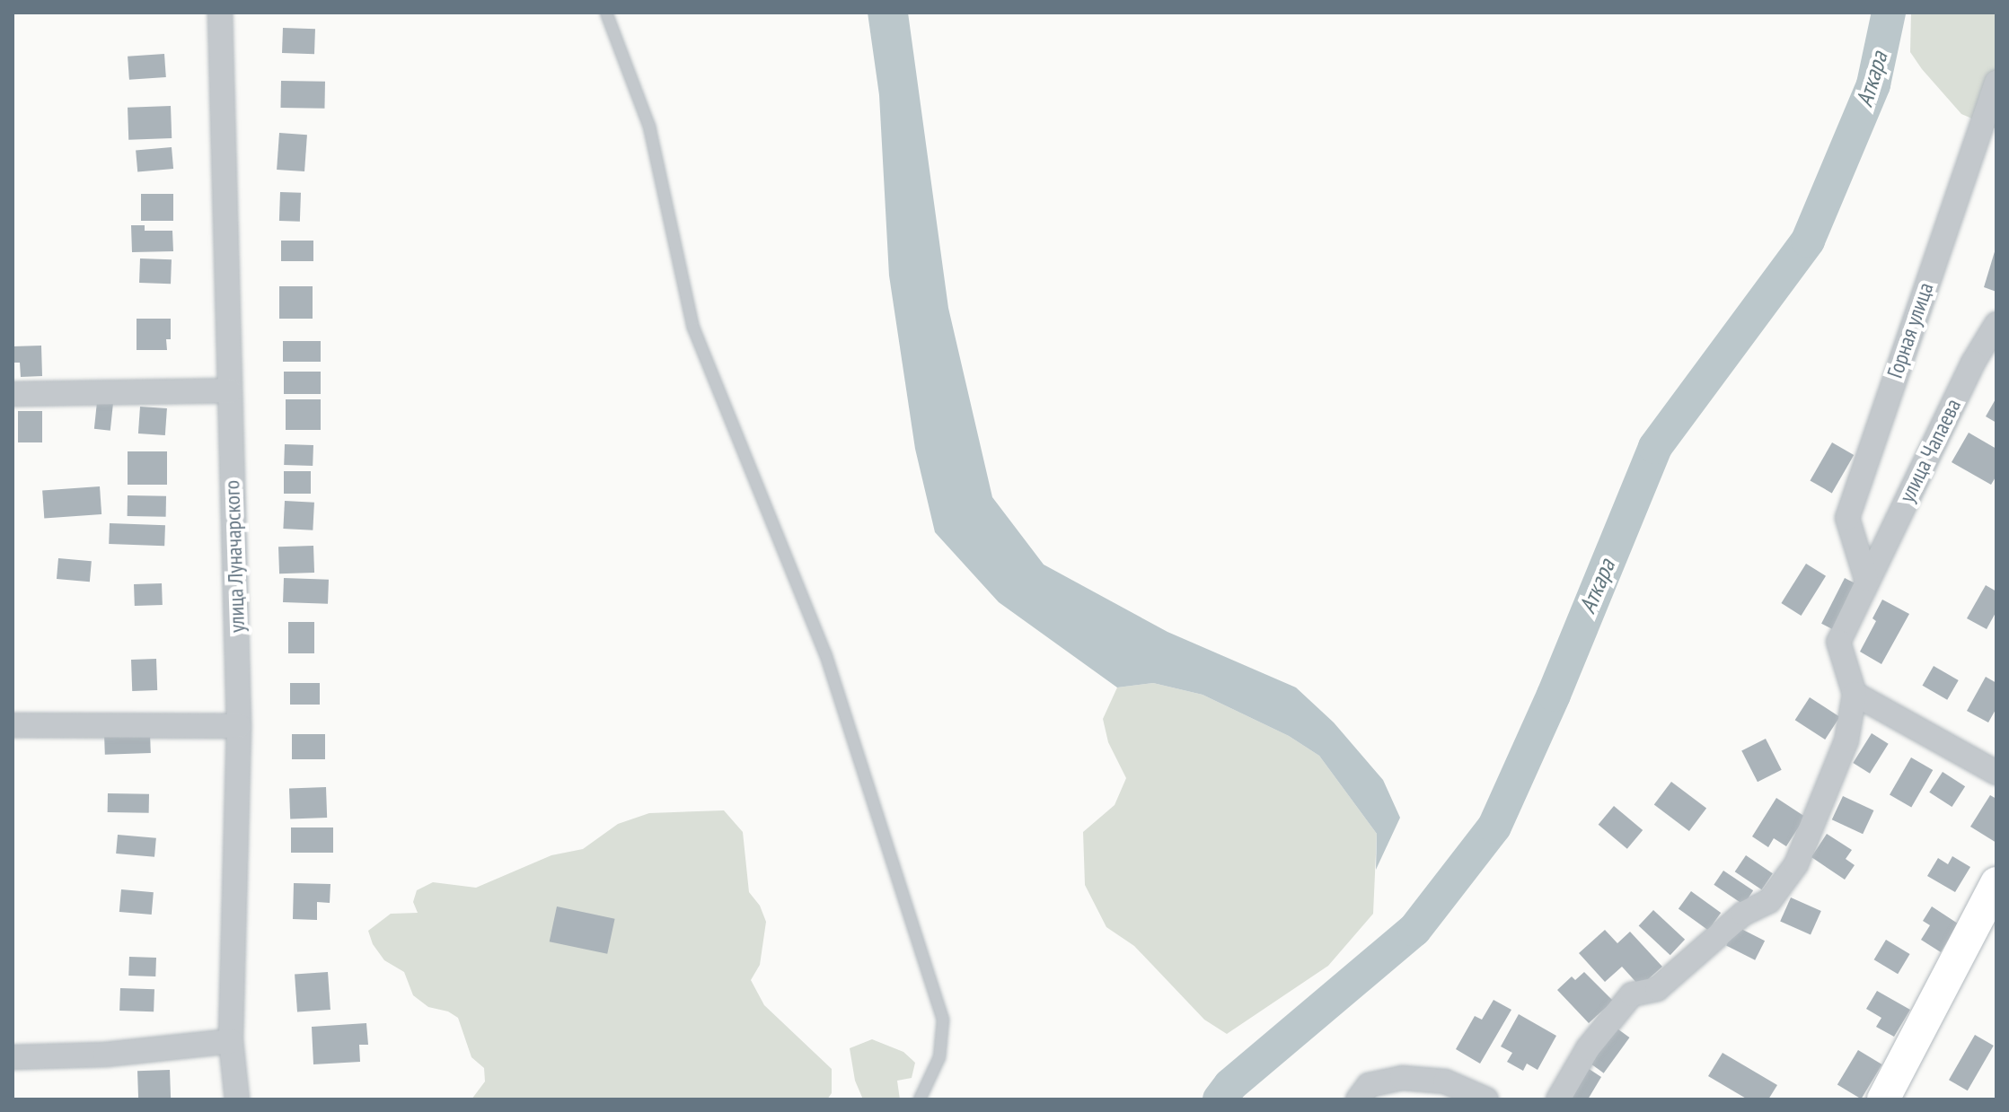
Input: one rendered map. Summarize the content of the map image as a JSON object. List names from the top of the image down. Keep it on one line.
{"streets":{"street":["Горная улица","улица Чапаева","улица Луначарского"]},"crossings":[["Горная улица","улица Чапаева"]],"water":["Аткара"]}
